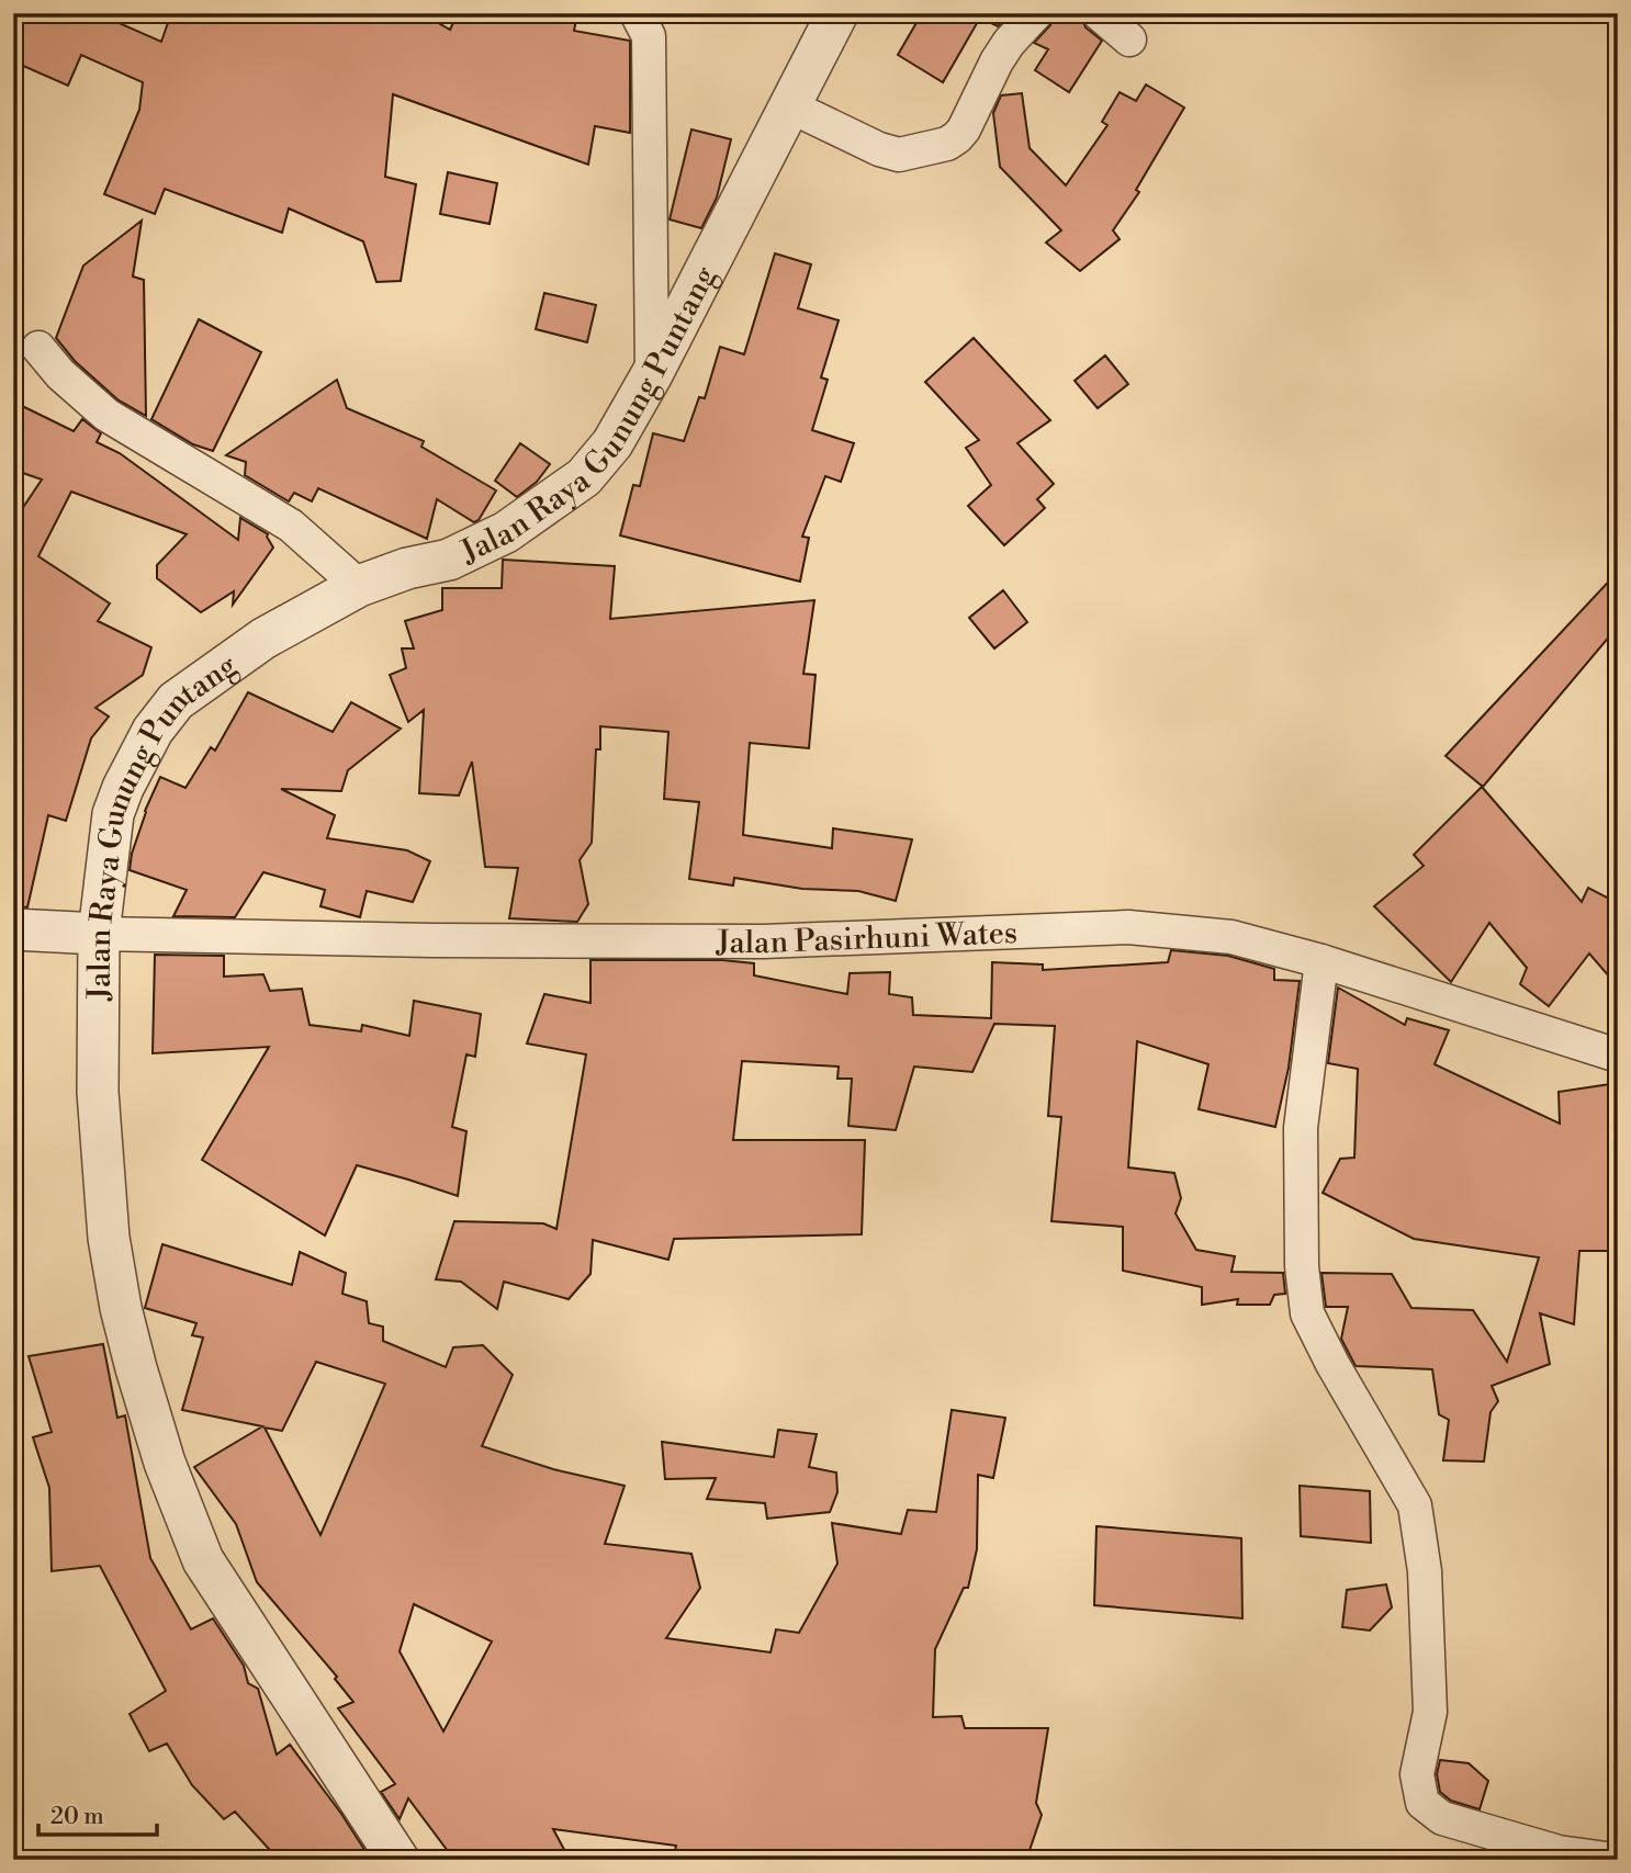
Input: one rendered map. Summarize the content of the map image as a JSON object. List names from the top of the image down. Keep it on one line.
{"streets":{"street":["Jalan Raya Gunung Puntang","Jalan Pasirhuni Wates"]},"crossings":[["Jalan Raya Gunung Puntang","Jalan Pasirhuni Wates"]],"scale_bar":"20 m"}
